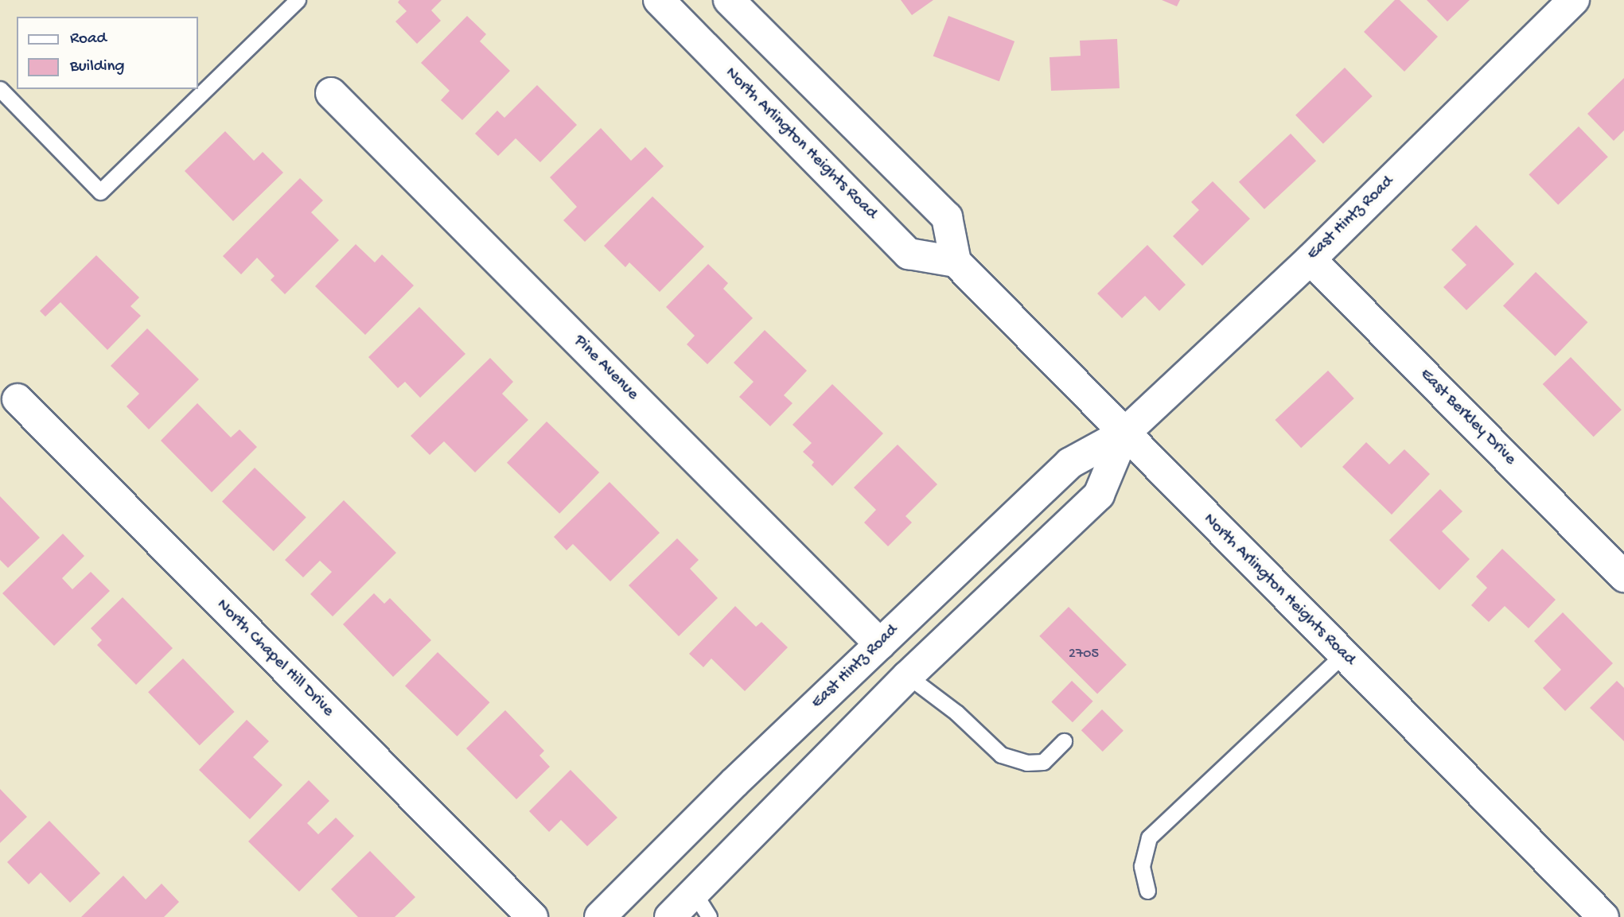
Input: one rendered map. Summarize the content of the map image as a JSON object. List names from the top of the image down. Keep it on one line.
{"streets":{"main road":["North Arlington Heights Road","East Hintz Road","Pine Avenue","East Berkley Drive","North Chapel Hill Drive"]},"crossings":[["North Arlington Heights Road","East Hintz Road"],["East Hintz Road","Pine Avenue"],["East Hintz Road","East Berkley Drive"]],"house_numbers":["2705"],"legend":["Road","Building"]}
